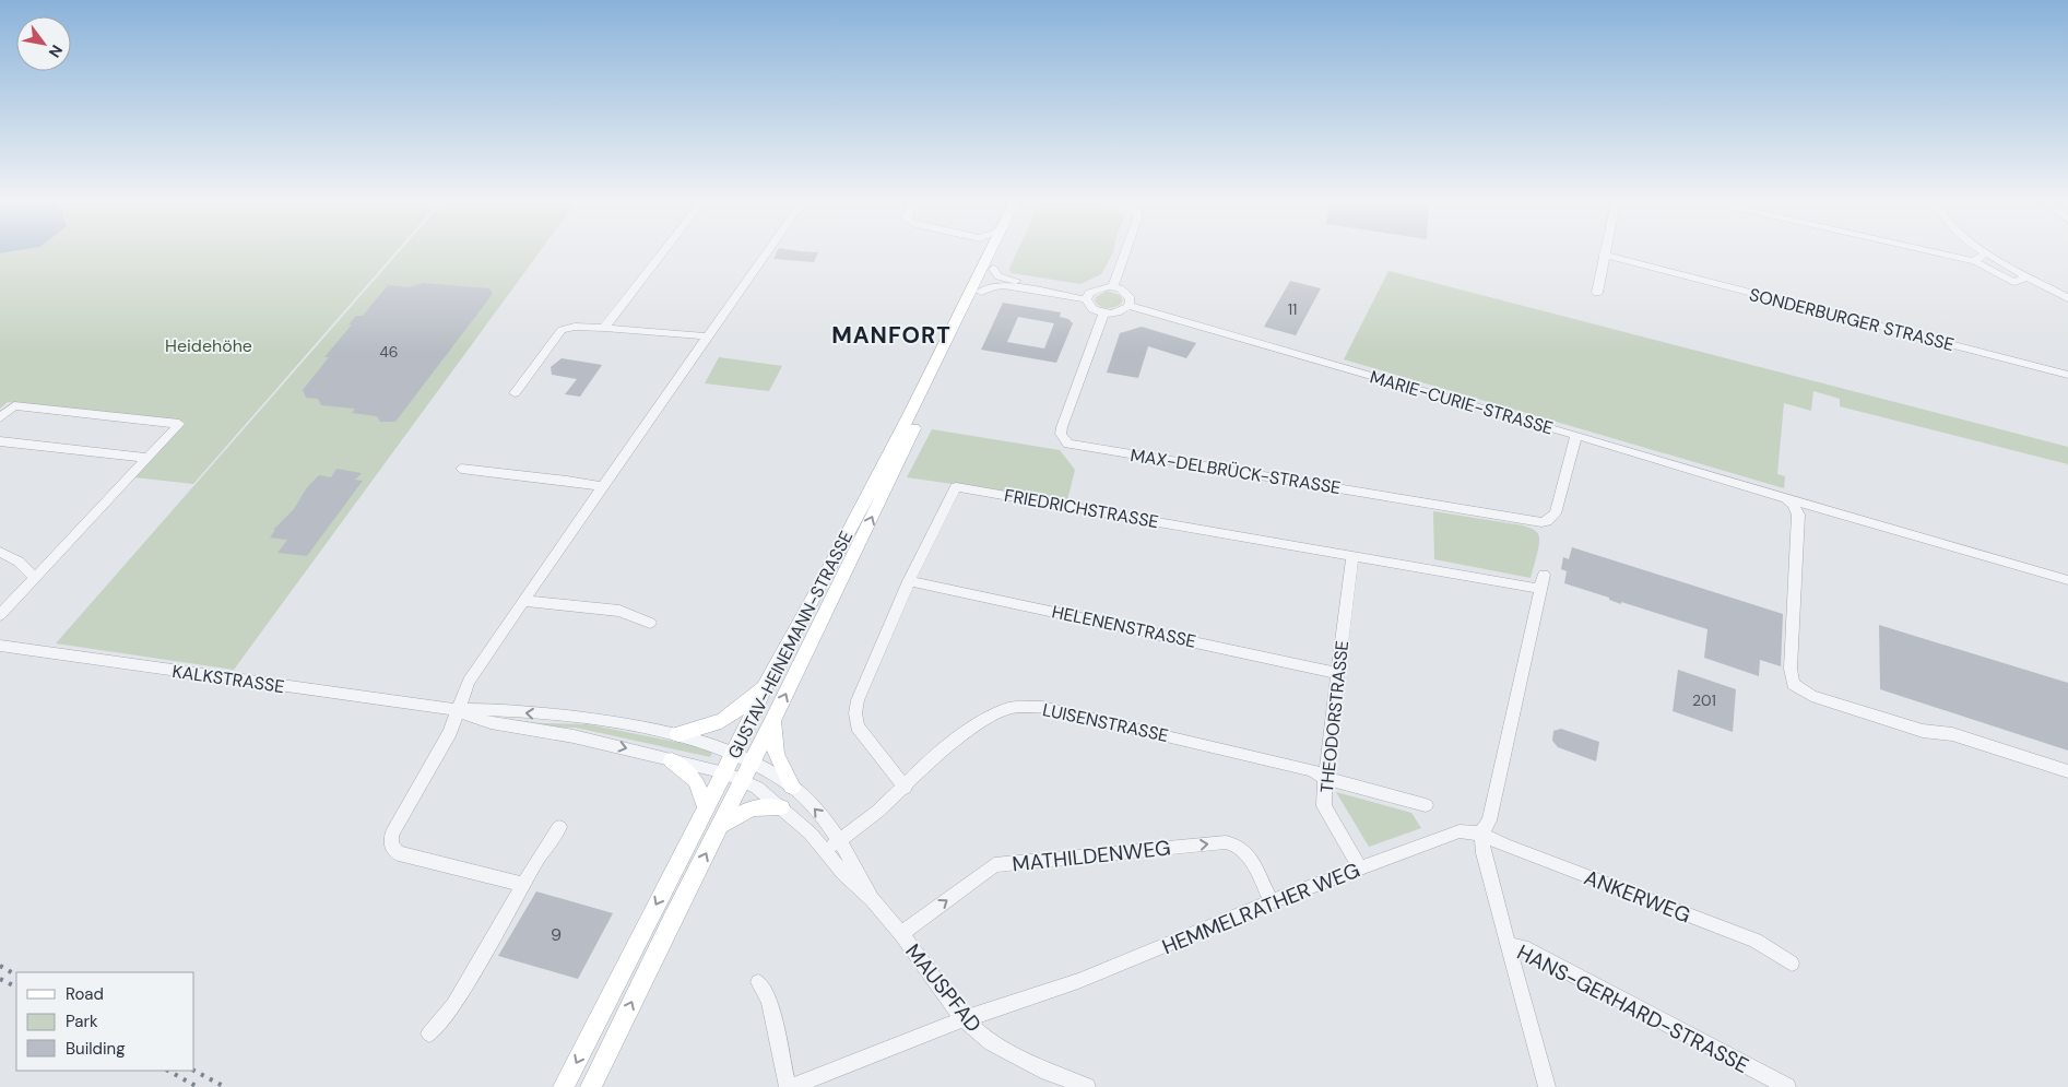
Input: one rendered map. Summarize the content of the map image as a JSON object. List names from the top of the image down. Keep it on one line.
{"streets":{"main road":["GUSTAV-HEINEMANN-STRASSE"],"street":["SONDERBURGER STRASSE","MARIE-CURIE-STRASSE","MAX-DELBRÜCK-STRASSE","FRIEDRICHSTRASSE","HELENENSTRASSE","KALKSTRASSE","THEODORSTRASSE","LUISENSTRASSE","MATHILDENWEG","ANKERWEG","HEMMELRATHER WEG","MAUSPFAD","HANS-GERHARD-STRASSE"]},"crossings":[["MARIE-CURIE-STRASSE","MAX-DELBRÜCK-STRASSE"],["FRIEDRICHSTRASSE","HELENENSTRASSE"],["FRIEDRICHSTRASSE","THEODORSTRASSE"],["FRIEDRICHSTRASSE","LUISENSTRASSE"],["FRIEDRICHSTRASSE","ANKERWEG"],["FRIEDRICHSTRASSE","HEMMELRATHER WEG"],["HELENENSTRASSE","THEODORSTRASSE"],["GUSTAV-HEINEMANN-STRASSE","KALKSTRASSE"],["GUSTAV-HEINEMANN-STRASSE","MAUSPFAD"],["KALKSTRASSE","MAUSPFAD"],["THEODORSTRASSE","LUISENSTRASSE"],["THEODORSTRASSE","HEMMELRATHER WEG"],["LUISENSTRASSE","MAUSPFAD"],["MATHILDENWEG","HEMMELRATHER WEG"],["MATHILDENWEG","MAUSPFAD"],["ANKERWEG","HEMMELRATHER WEG"],["HEMMELRATHER WEG","MAUSPFAD"]],"one_way":["MATHILDENWEG"],"districts":["MANFORT"],"parks":["Heidehöhe"],"house_numbers":["11","46","201","9"],"legend":["Road","Park","Building"],"north":"bottom right"}
